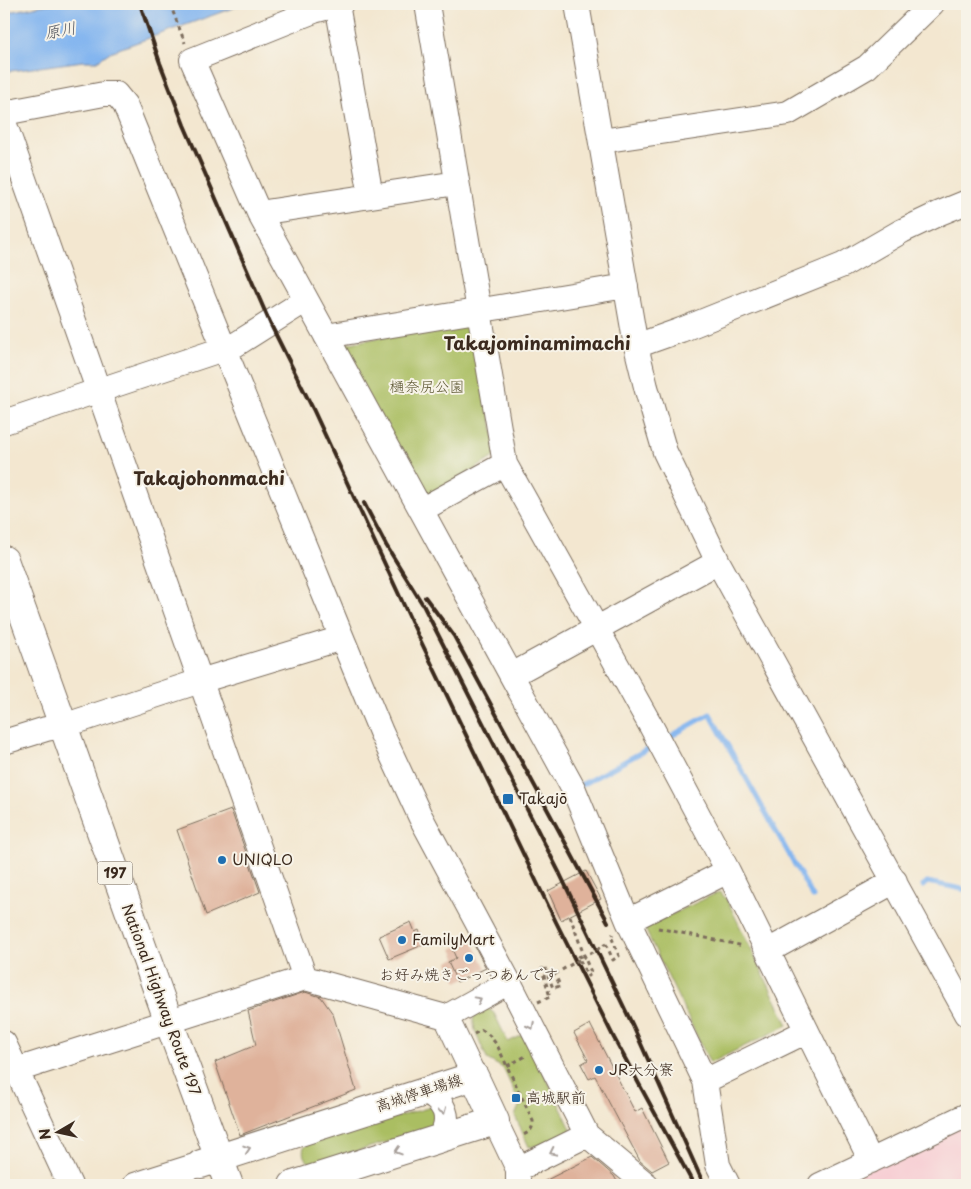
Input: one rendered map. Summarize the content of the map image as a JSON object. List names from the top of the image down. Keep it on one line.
{"streets":{"main road":["197","National Highway Route 197","高城停車場線"]},"crossings":[["National Highway Route 197","高城停車場線"]],"districts":["Takajominamimachi","Takajohonmachi"],"water":["原川"],"parks":["樋奈尻公園"],"places":{"transit":["Takajō","高城駅前"],"other":["UNIQLO","FamilyMart","お好み焼きごっつあんです","JR大分寮"]},"north":"left"}
